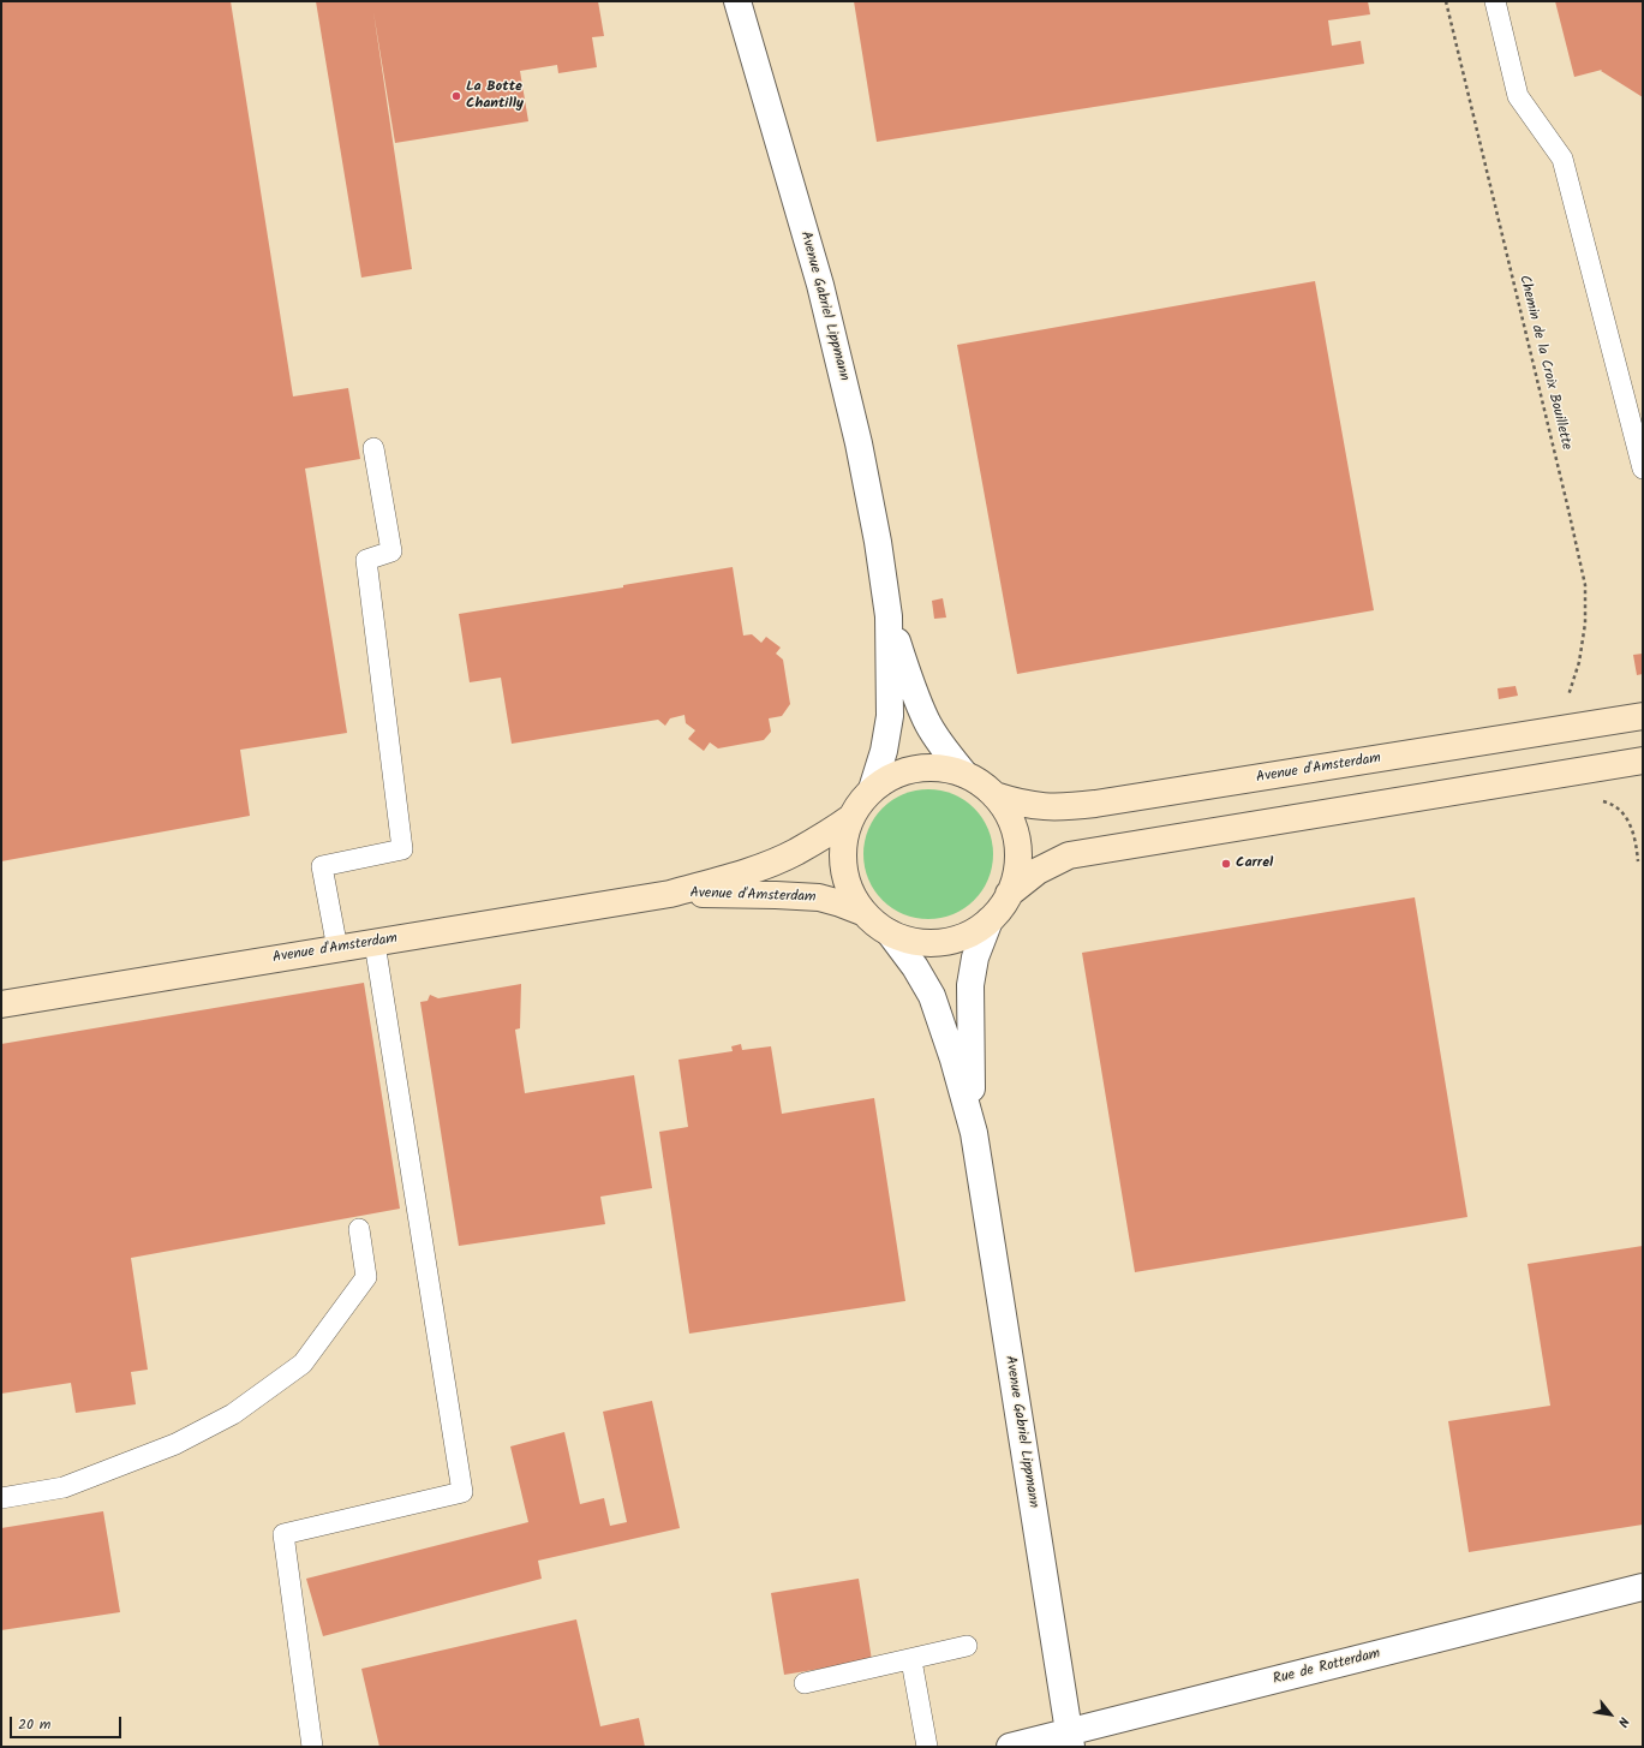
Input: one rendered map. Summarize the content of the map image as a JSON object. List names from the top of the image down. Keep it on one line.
{"streets":{"street":["Avenue Gabriel Lippmann","Avenue d'Amsterdam","Rue de Rotterdam"],"path":["Chemin de la Croix Bouillette"]},"crossings":[["Avenue Gabriel Lippmann","Rue de Rotterdam"],["Chemin de la Croix Bouillette","Avenue d'Amsterdam"]],"places":["La Botte Chantilly","Carrel"],"scale_bar":"20 m","north":"bottom right"}
